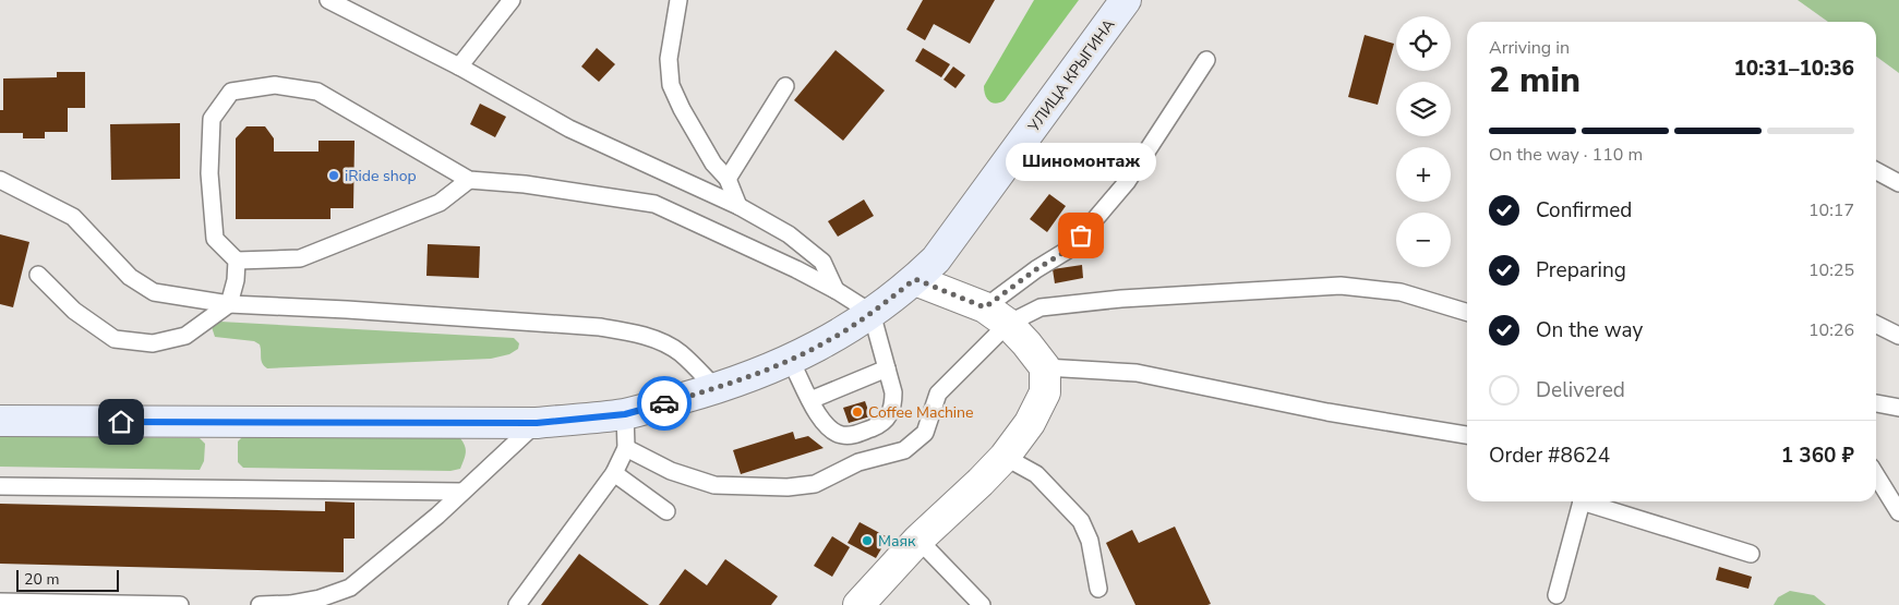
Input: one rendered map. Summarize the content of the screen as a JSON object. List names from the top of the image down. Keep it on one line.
{"streets":{"main road":["УЛИЦА КРЫГИНА"]},"places":["iRide shop","Шиномонтаж","Coffee Machine","Маяк"],"scale_bar":"20 m","page":{"map_buttons":["+","−"],"heading":["2 min","Arriving in","10:31–10:36"],"panel":["Order #8624","1 360 ₽"],"bar":"On the way · 110 m","bubble":"Шиномонтаж","list":[["Confirmed","10:17"],["Preparing","10:25"],["On the way","10:26"],"Delivered"],"scale":"20 m"}}
